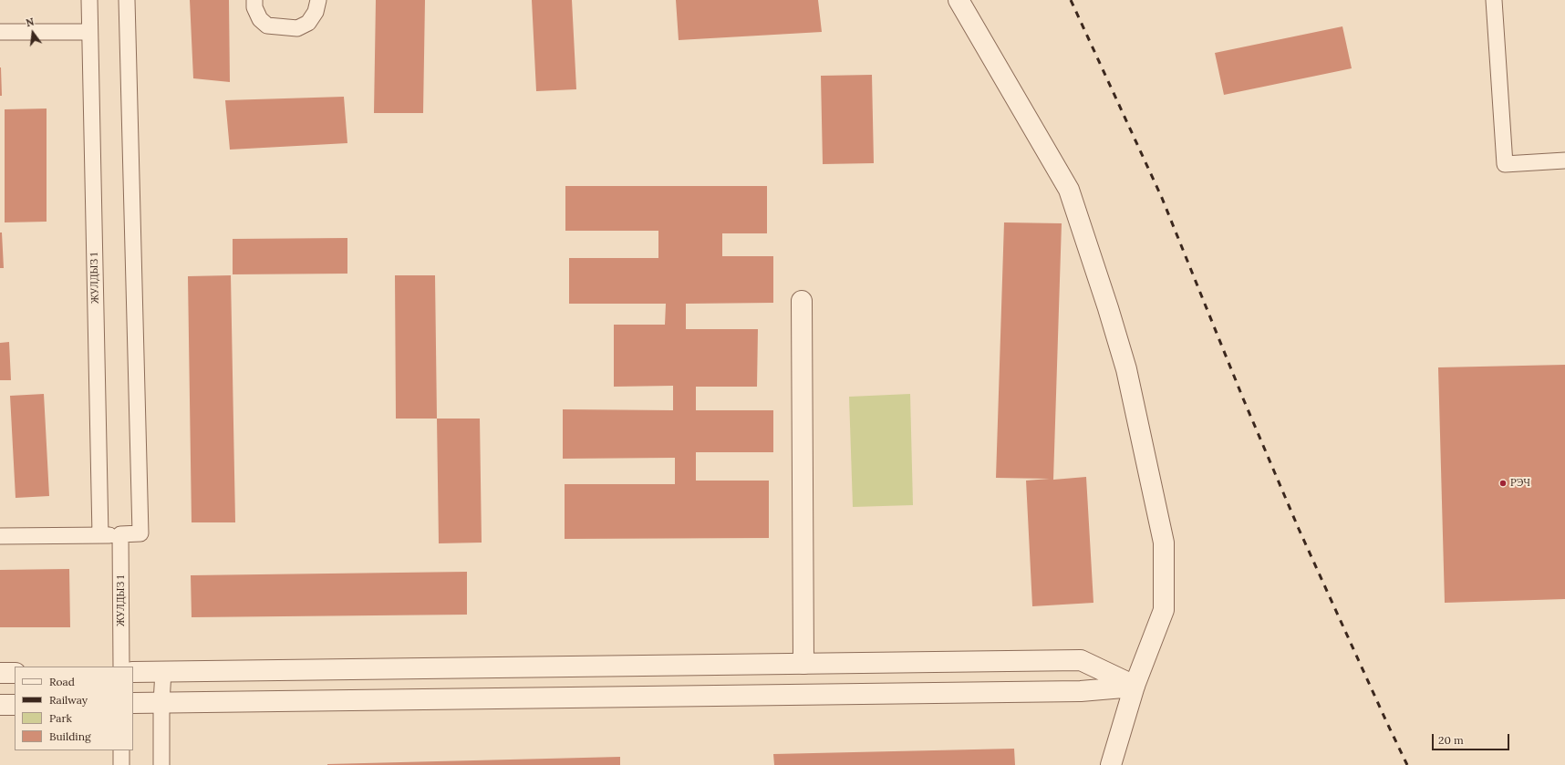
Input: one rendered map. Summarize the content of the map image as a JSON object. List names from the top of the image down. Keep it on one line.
{"streets":{"lane":["ЖУЛДЫЗ 1"]},"places":["РЭЧ"],"legend":["Road","Railway","Park","Building"],"scale_bar":"20 m","north":"top"}
